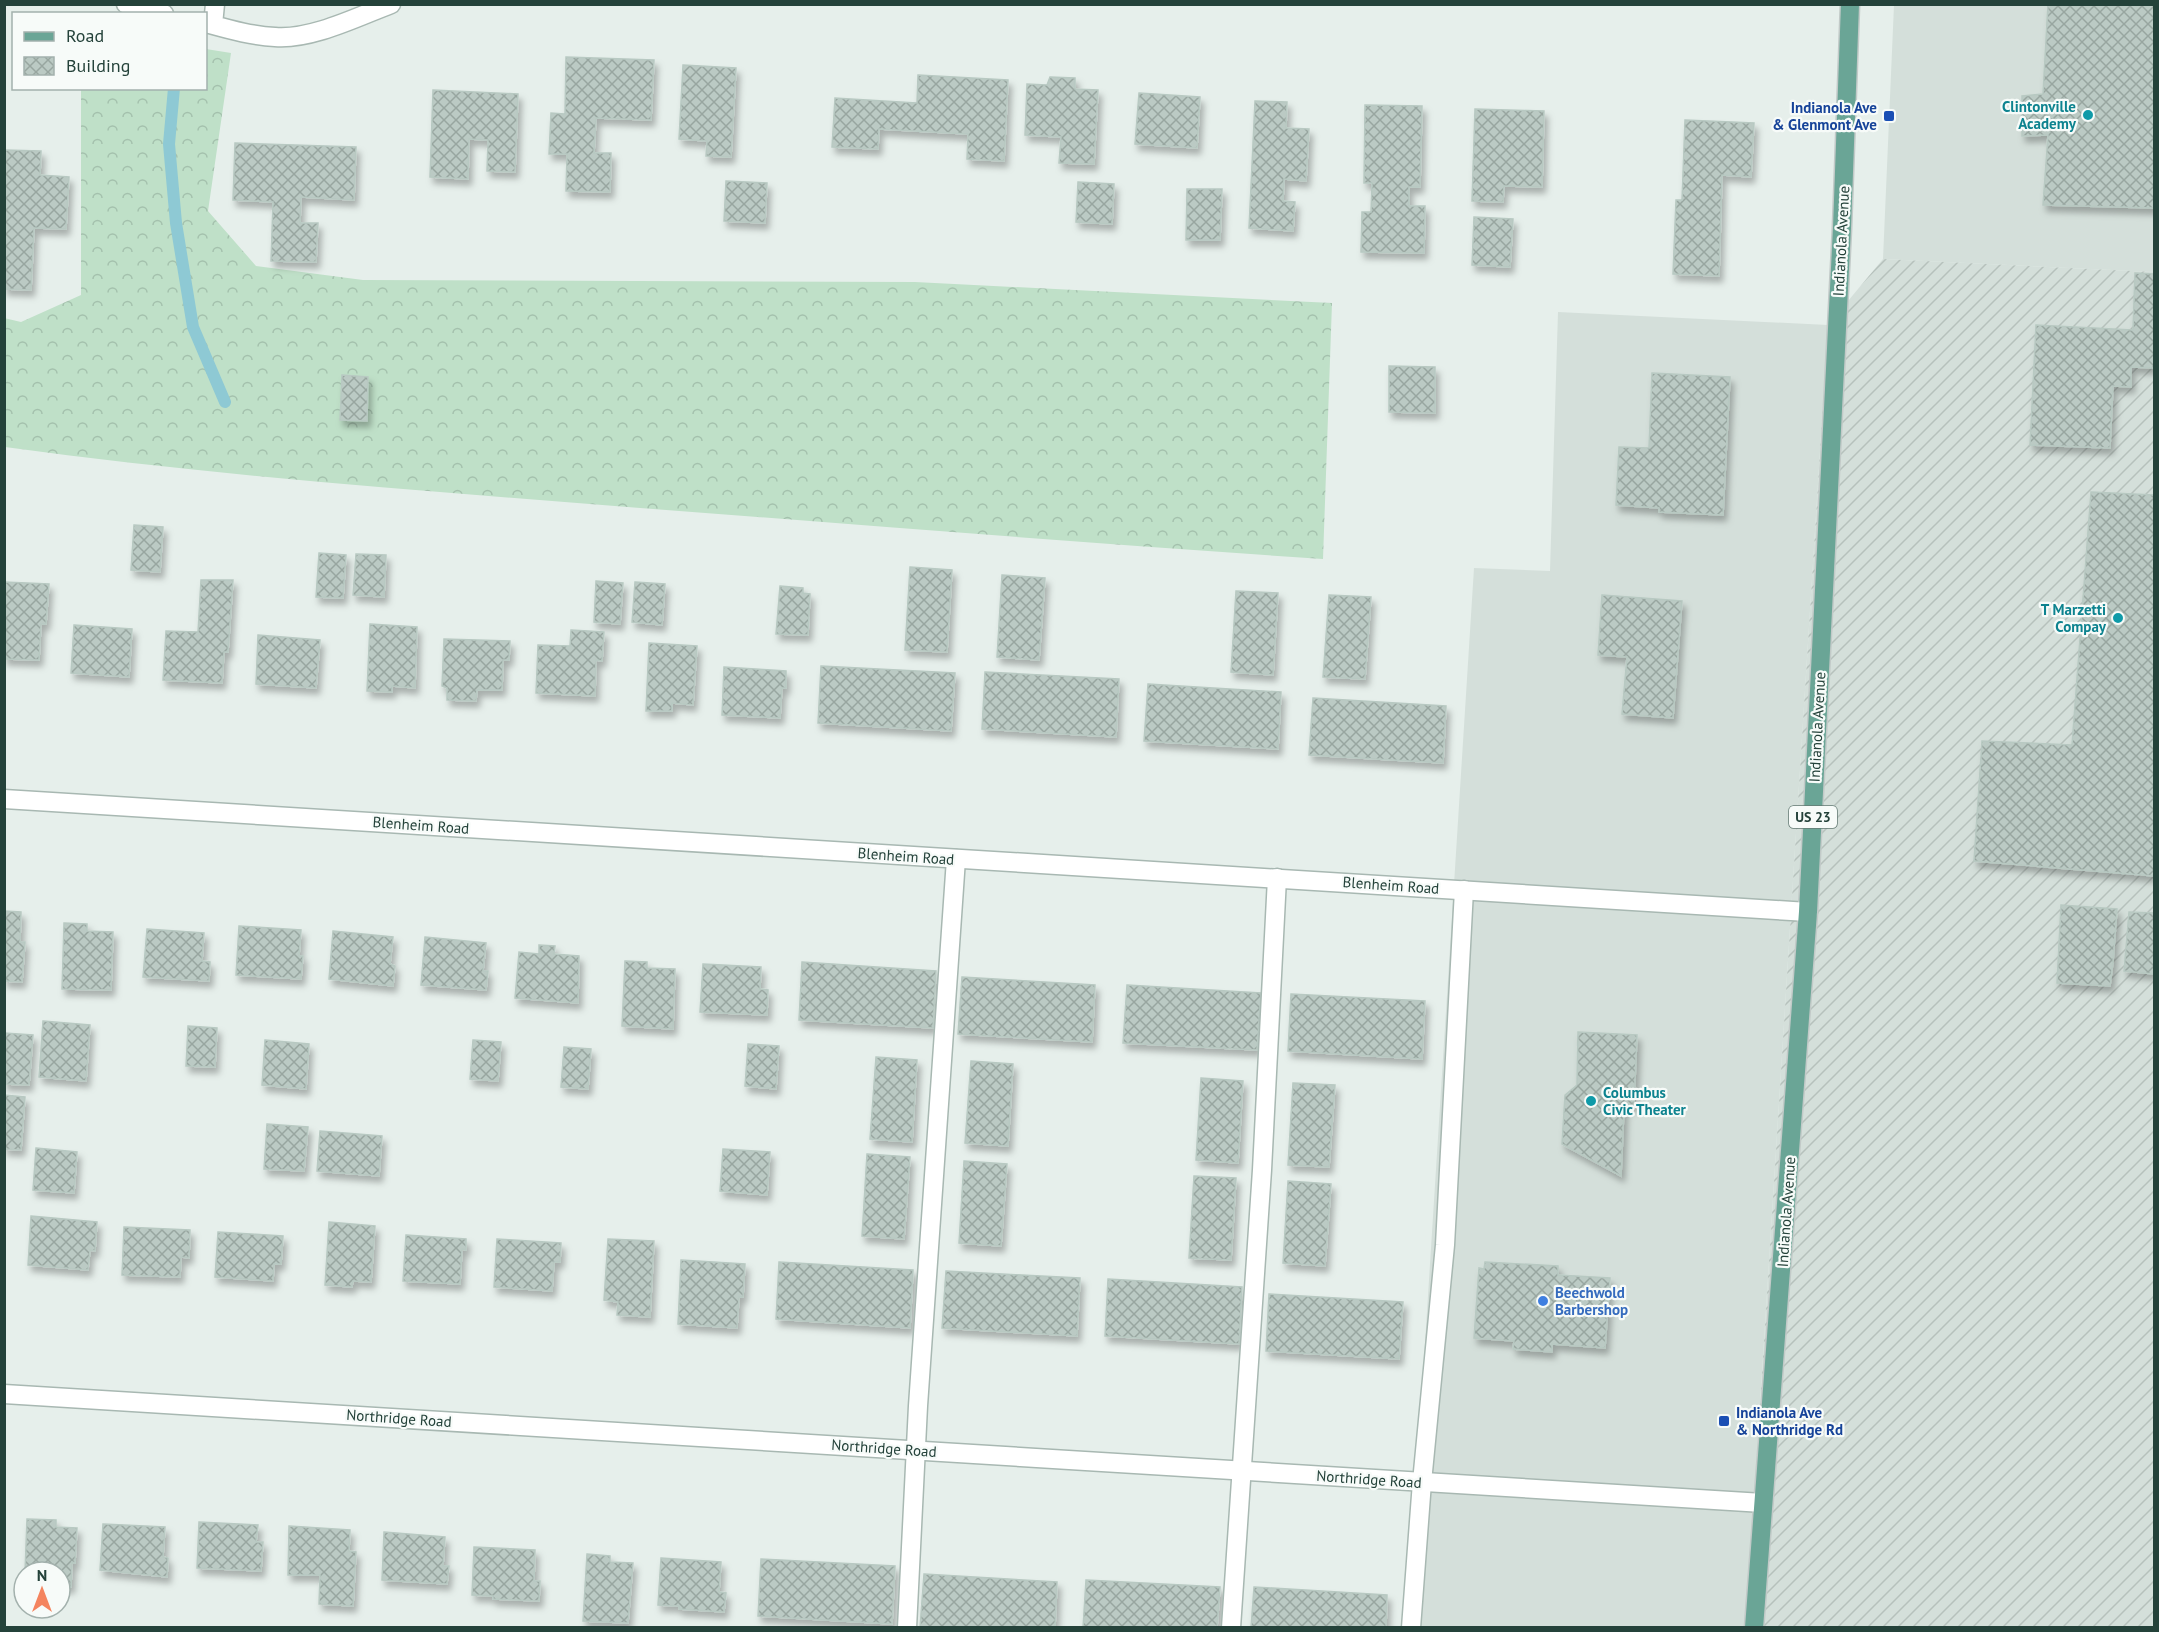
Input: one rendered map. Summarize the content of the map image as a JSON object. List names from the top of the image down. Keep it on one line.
{"streets":{"main road":["Indianola Avenue","US 23"],"street":["Blenheim Road","Northridge Road"]},"crossings":[["Indianola Avenue","Blenheim Road"],["Indianola Avenue","Northridge Road"]],"places":{"other":["Clintonville Academy","T Marzetti Compay","Columbus Civic Theater","Beechwold Barbershop"],"transit":["Indianola Ave & Glenmont Ave","Indianola Ave & Northridge Rd"]},"legend":["Road","Building"],"north":"top"}
